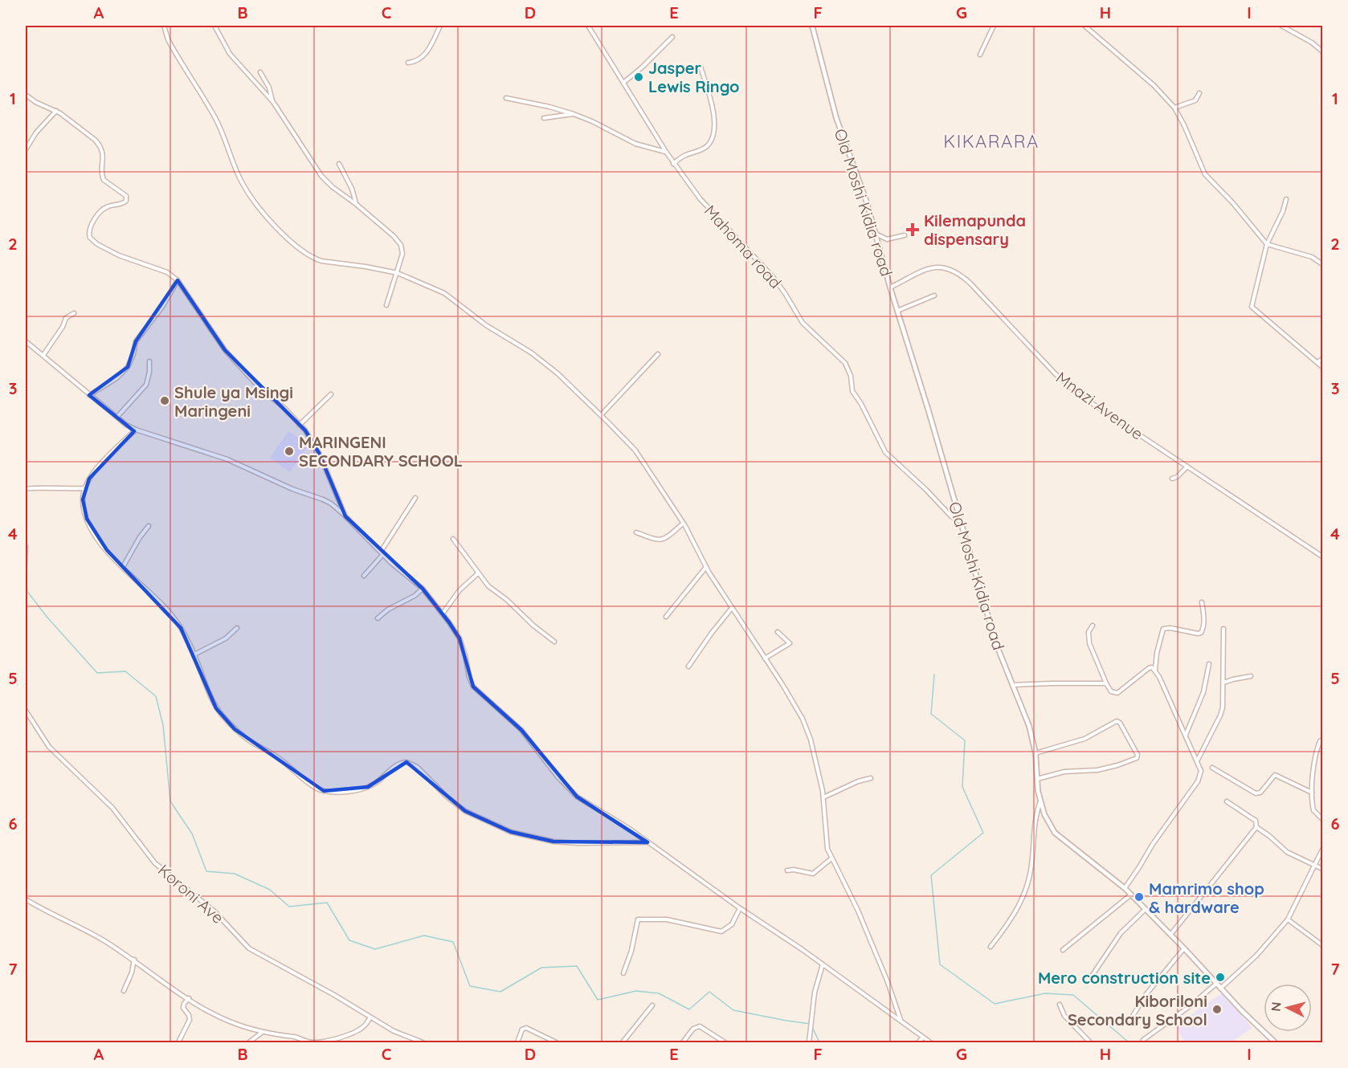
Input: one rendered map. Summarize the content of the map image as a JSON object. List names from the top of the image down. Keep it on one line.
{"streets":{"street":["Old Moshi Kidia road","Mahoma road","Mnazi Avenue","Koroni Ave"]},"crossings":[["Old Moshi Kidia road","Mahoma road"],["Old Moshi Kidia road","Mnazi Avenue"]],"districts":["KIKARARA"],"places":{"other":["Jasper Lewis Ringo","Shule ya Msingi Maringeni","MARINGENI SECONDARY SCHOOL","Mamrimo shop & hardware","Mero construction site","Kiboriloni Secondary School"],"health":["Kilemapunda dispensary"]},"north":"left","grid":{"columns":["A","B","C","D","E","F","G","H","I"],"rows":["1","2","3","4","5","6","7"]}}
